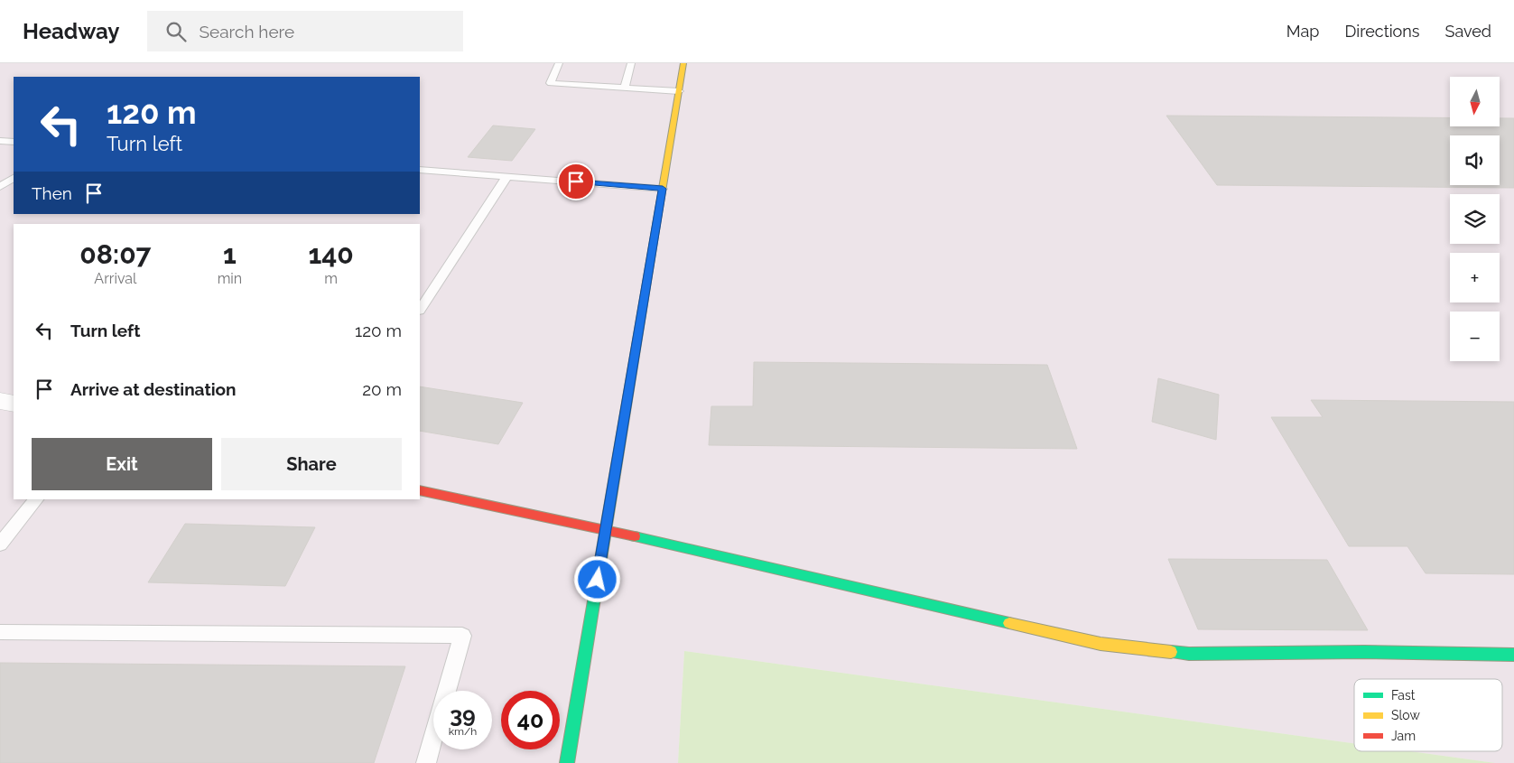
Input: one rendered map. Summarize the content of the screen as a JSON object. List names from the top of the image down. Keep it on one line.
{"legend":["Fast","Slow","Jam"],"north":"bottom","page":{"header":"Headway","search":"Search here","nav":["Map","Directions","Saved"],"map_buttons":["+","−"],"turn":["120 m","Turn left"],"then":"Then","eta":["08:07","Arrival","1","min","140","m"],"list":[{"name":"Turn left","value":"120 m"},{"name":"Arrive at destination","value":"20 m"}],"buttons":["Exit","Share"],"speed":"39 km/h","limit":"40"}}
